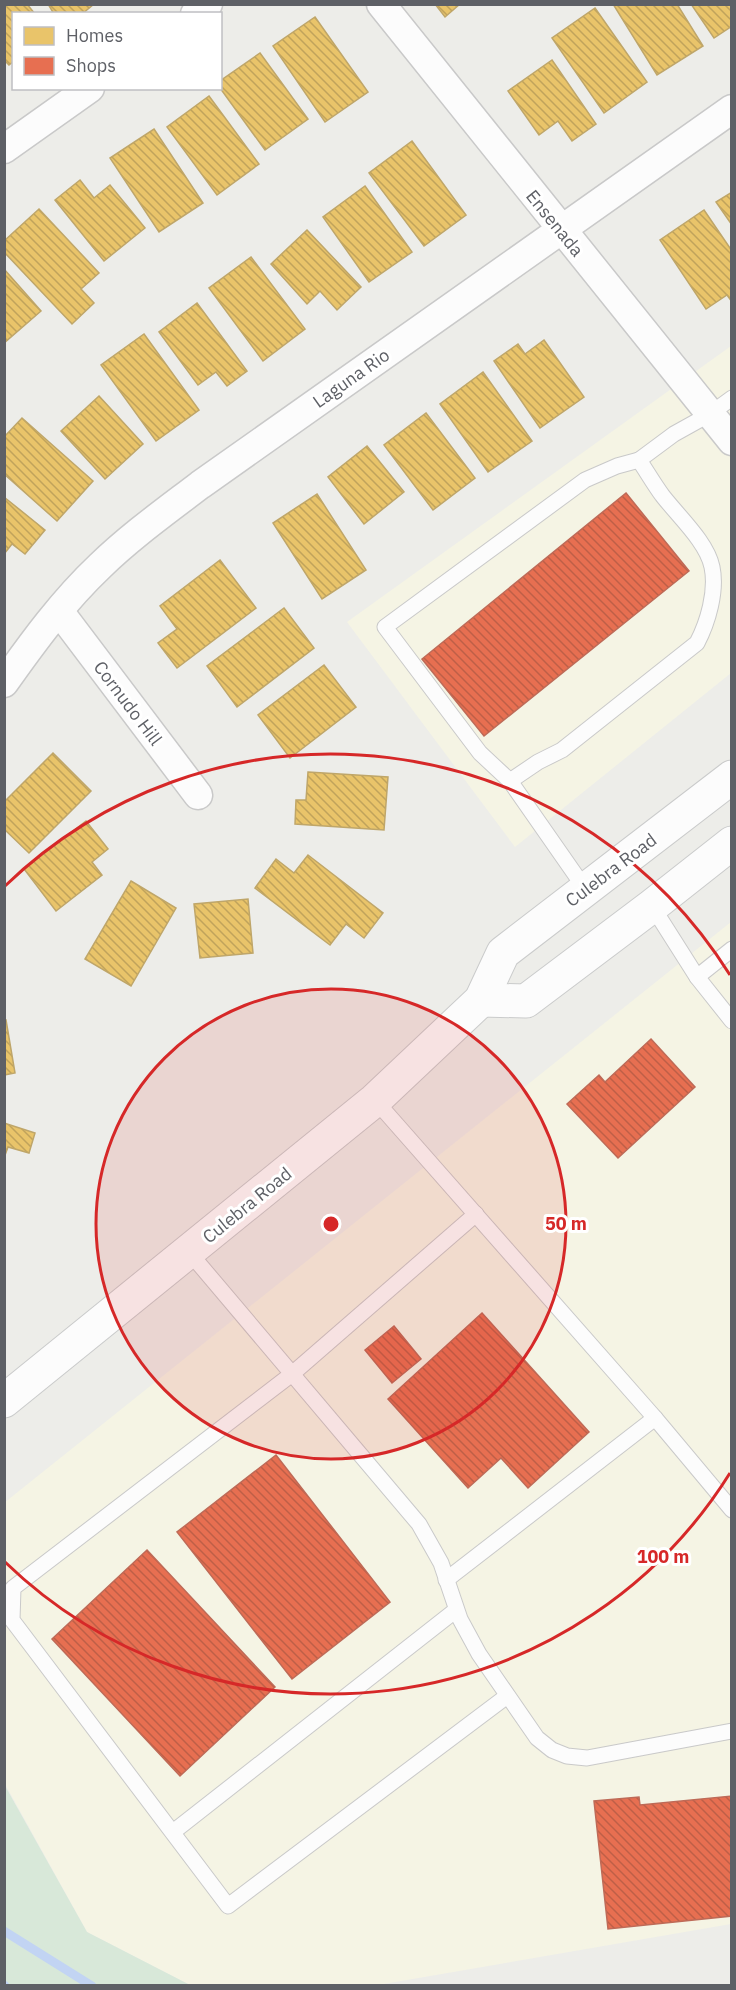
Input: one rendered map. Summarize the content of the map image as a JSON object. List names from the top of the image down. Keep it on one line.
{"streets":{"main road":["Culebra Road"],"street":["Ensenada","Laguna Rio","Cornudo Hill"]},"crossings":[["Ensenada","Laguna Rio"],["Laguna Rio","Cornudo Hill"]],"legend":["Homes","Shops"],"rings":["50 m","100 m"]}
